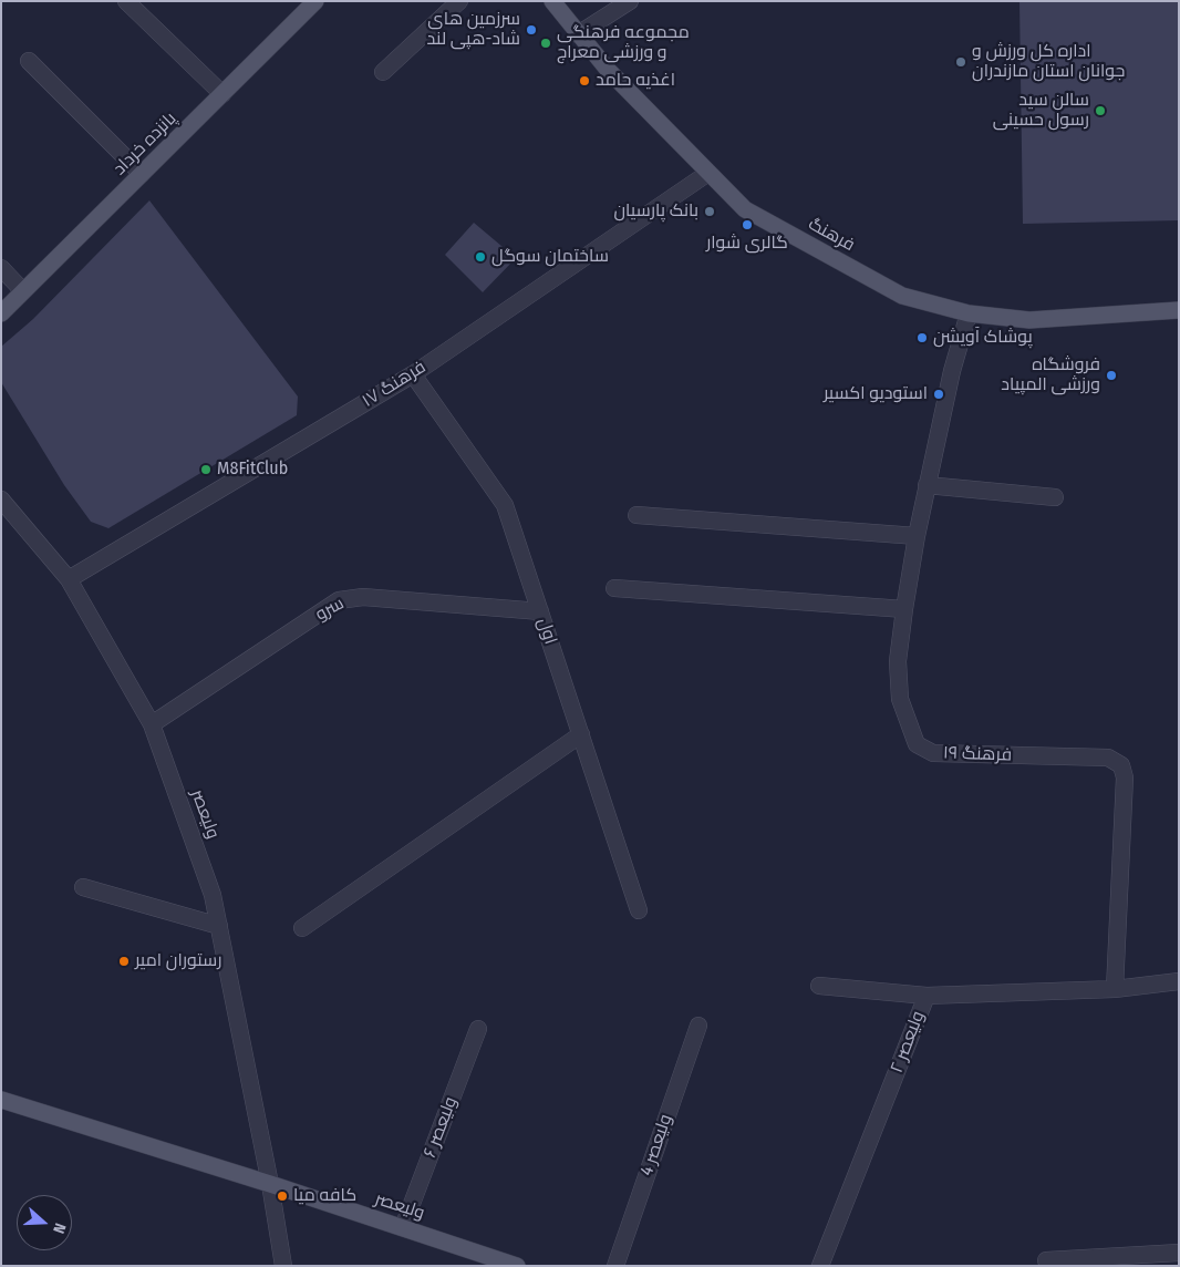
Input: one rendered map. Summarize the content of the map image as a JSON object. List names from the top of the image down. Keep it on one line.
{"streets":{"main road":["پانزده خرداد","فرهنگ","ولیعصر"],"street":["فرهنگ ۱۷","سرو","اول","فرهنگ ۱۹","ولیعصر ٢","ولیعصر ۶","ولیعصر 4"]},"crossings":[["فرهنگ","فرهنگ ۱۷"],["فرهنگ","فرهنگ ۱۹"],["فرهنگ ۱۷","اول"],["فرهنگ ۱۷","ولیعصر"],["سرو","اول"],["سرو","ولیعصر"],["فرهنگ ۱۹","ولیعصر ٢"],["ولیعصر","ولیعصر ۶"]],"places":["سرزمین های شاد-هپی لند","مجموعه فرهنگی و ورزشی معراج","اداره کل ورزش و جوانان استان مازندران","اغذیه حامد","سالن سید رسول حسینی","بانک پارسیان","گالری شوار","ساختمان سوگل","پوشاک آویشن","فروشگاه ورزشی المپیاد","استودیو اکسیر","M8FitClub","رستوران امیر","کافه میا"],"north":"right"}
